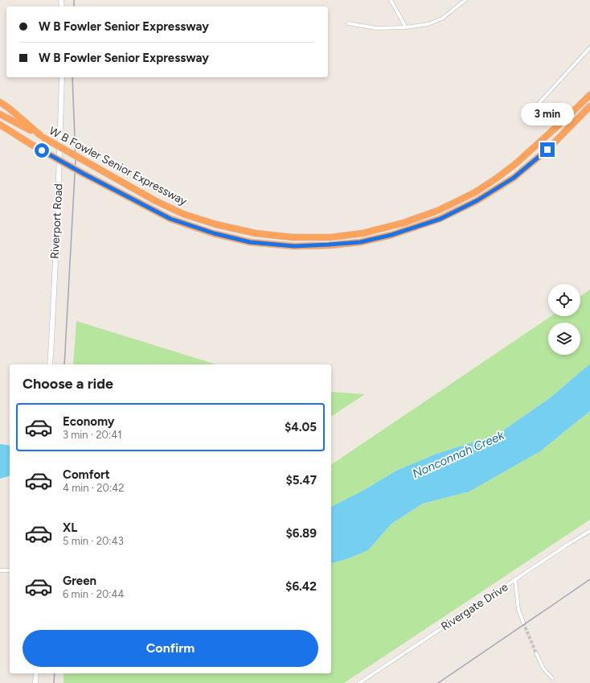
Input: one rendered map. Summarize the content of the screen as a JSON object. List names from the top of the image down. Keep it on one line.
{"streets":{"highway":["W B Fowler Senior Expressway"],"main road":["Riverport Road"],"street":["Rivergate Drive"]},"water":["Nonconnah Creek"],"page":{"banner":["W B Fowler Senior Expressway","W B Fowler Senior Expressway"],"bubble":"3 min","heading":"Choose a ride","list":[{"name":"Economy","note":"3 min · 20:41","value":"$4.05"},{"name":"Comfort","note":"4 min · 20:42","value":"$5.47"},{"name":"XL","note":"5 min · 20:43","value":"$6.89"},{"name":"Green","note":"6 min · 20:44","value":"$6.42"}],"buttons":"Confirm"}}
